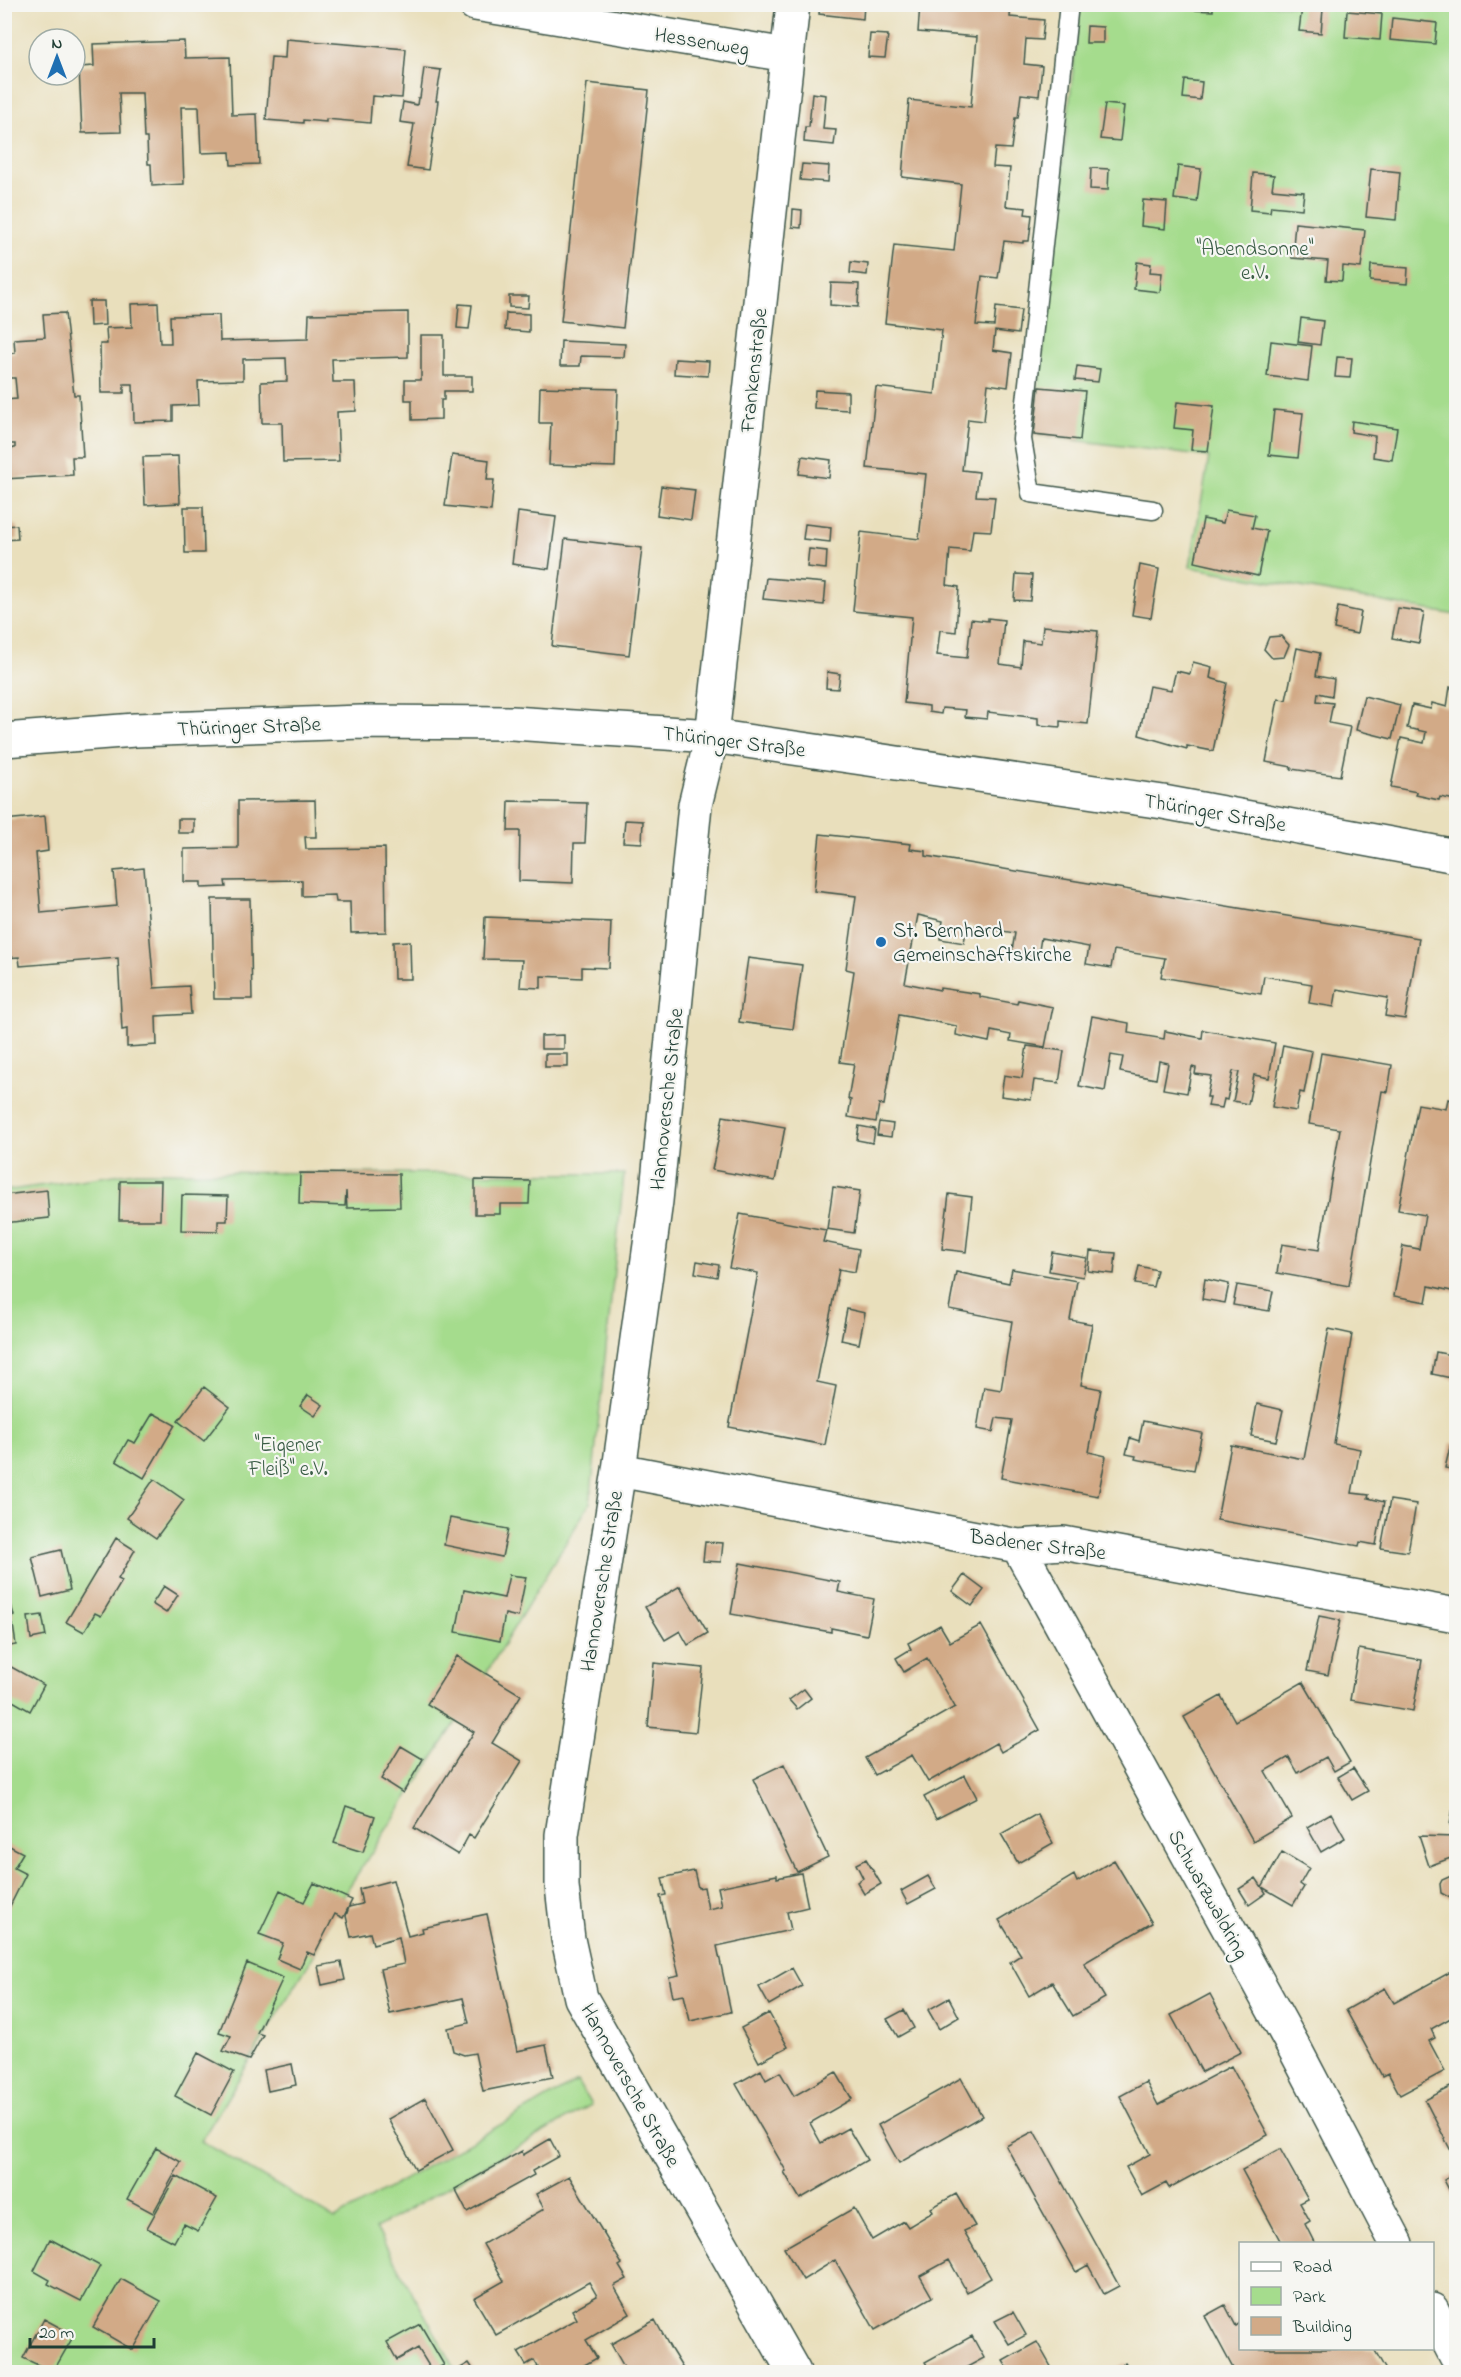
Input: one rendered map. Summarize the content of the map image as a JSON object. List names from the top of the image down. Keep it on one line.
{"streets":{"street":["Hessenweg","Frankenstraße","Thüringer Straße","Hannoversche Straße","Badener Straße","Schwarzwaldring"]},"crossings":[["Hessenweg","Frankenstraße"],["Frankenstraße","Thüringer Straße"],["Frankenstraße","Hannoversche Straße"],["Thüringer Straße","Hannoversche Straße"],["Hannoversche Straße","Badener Straße"],["Badener Straße","Schwarzwaldring"]],"parks":["\"Abendsonne\" e.V.","\"Eigener Fleiß\" e.V."],"places":["St. Bernhard Gemeinschaftskirche"],"legend":["Road","Park","Building"],"scale_bar":"20 m","north":"top"}
